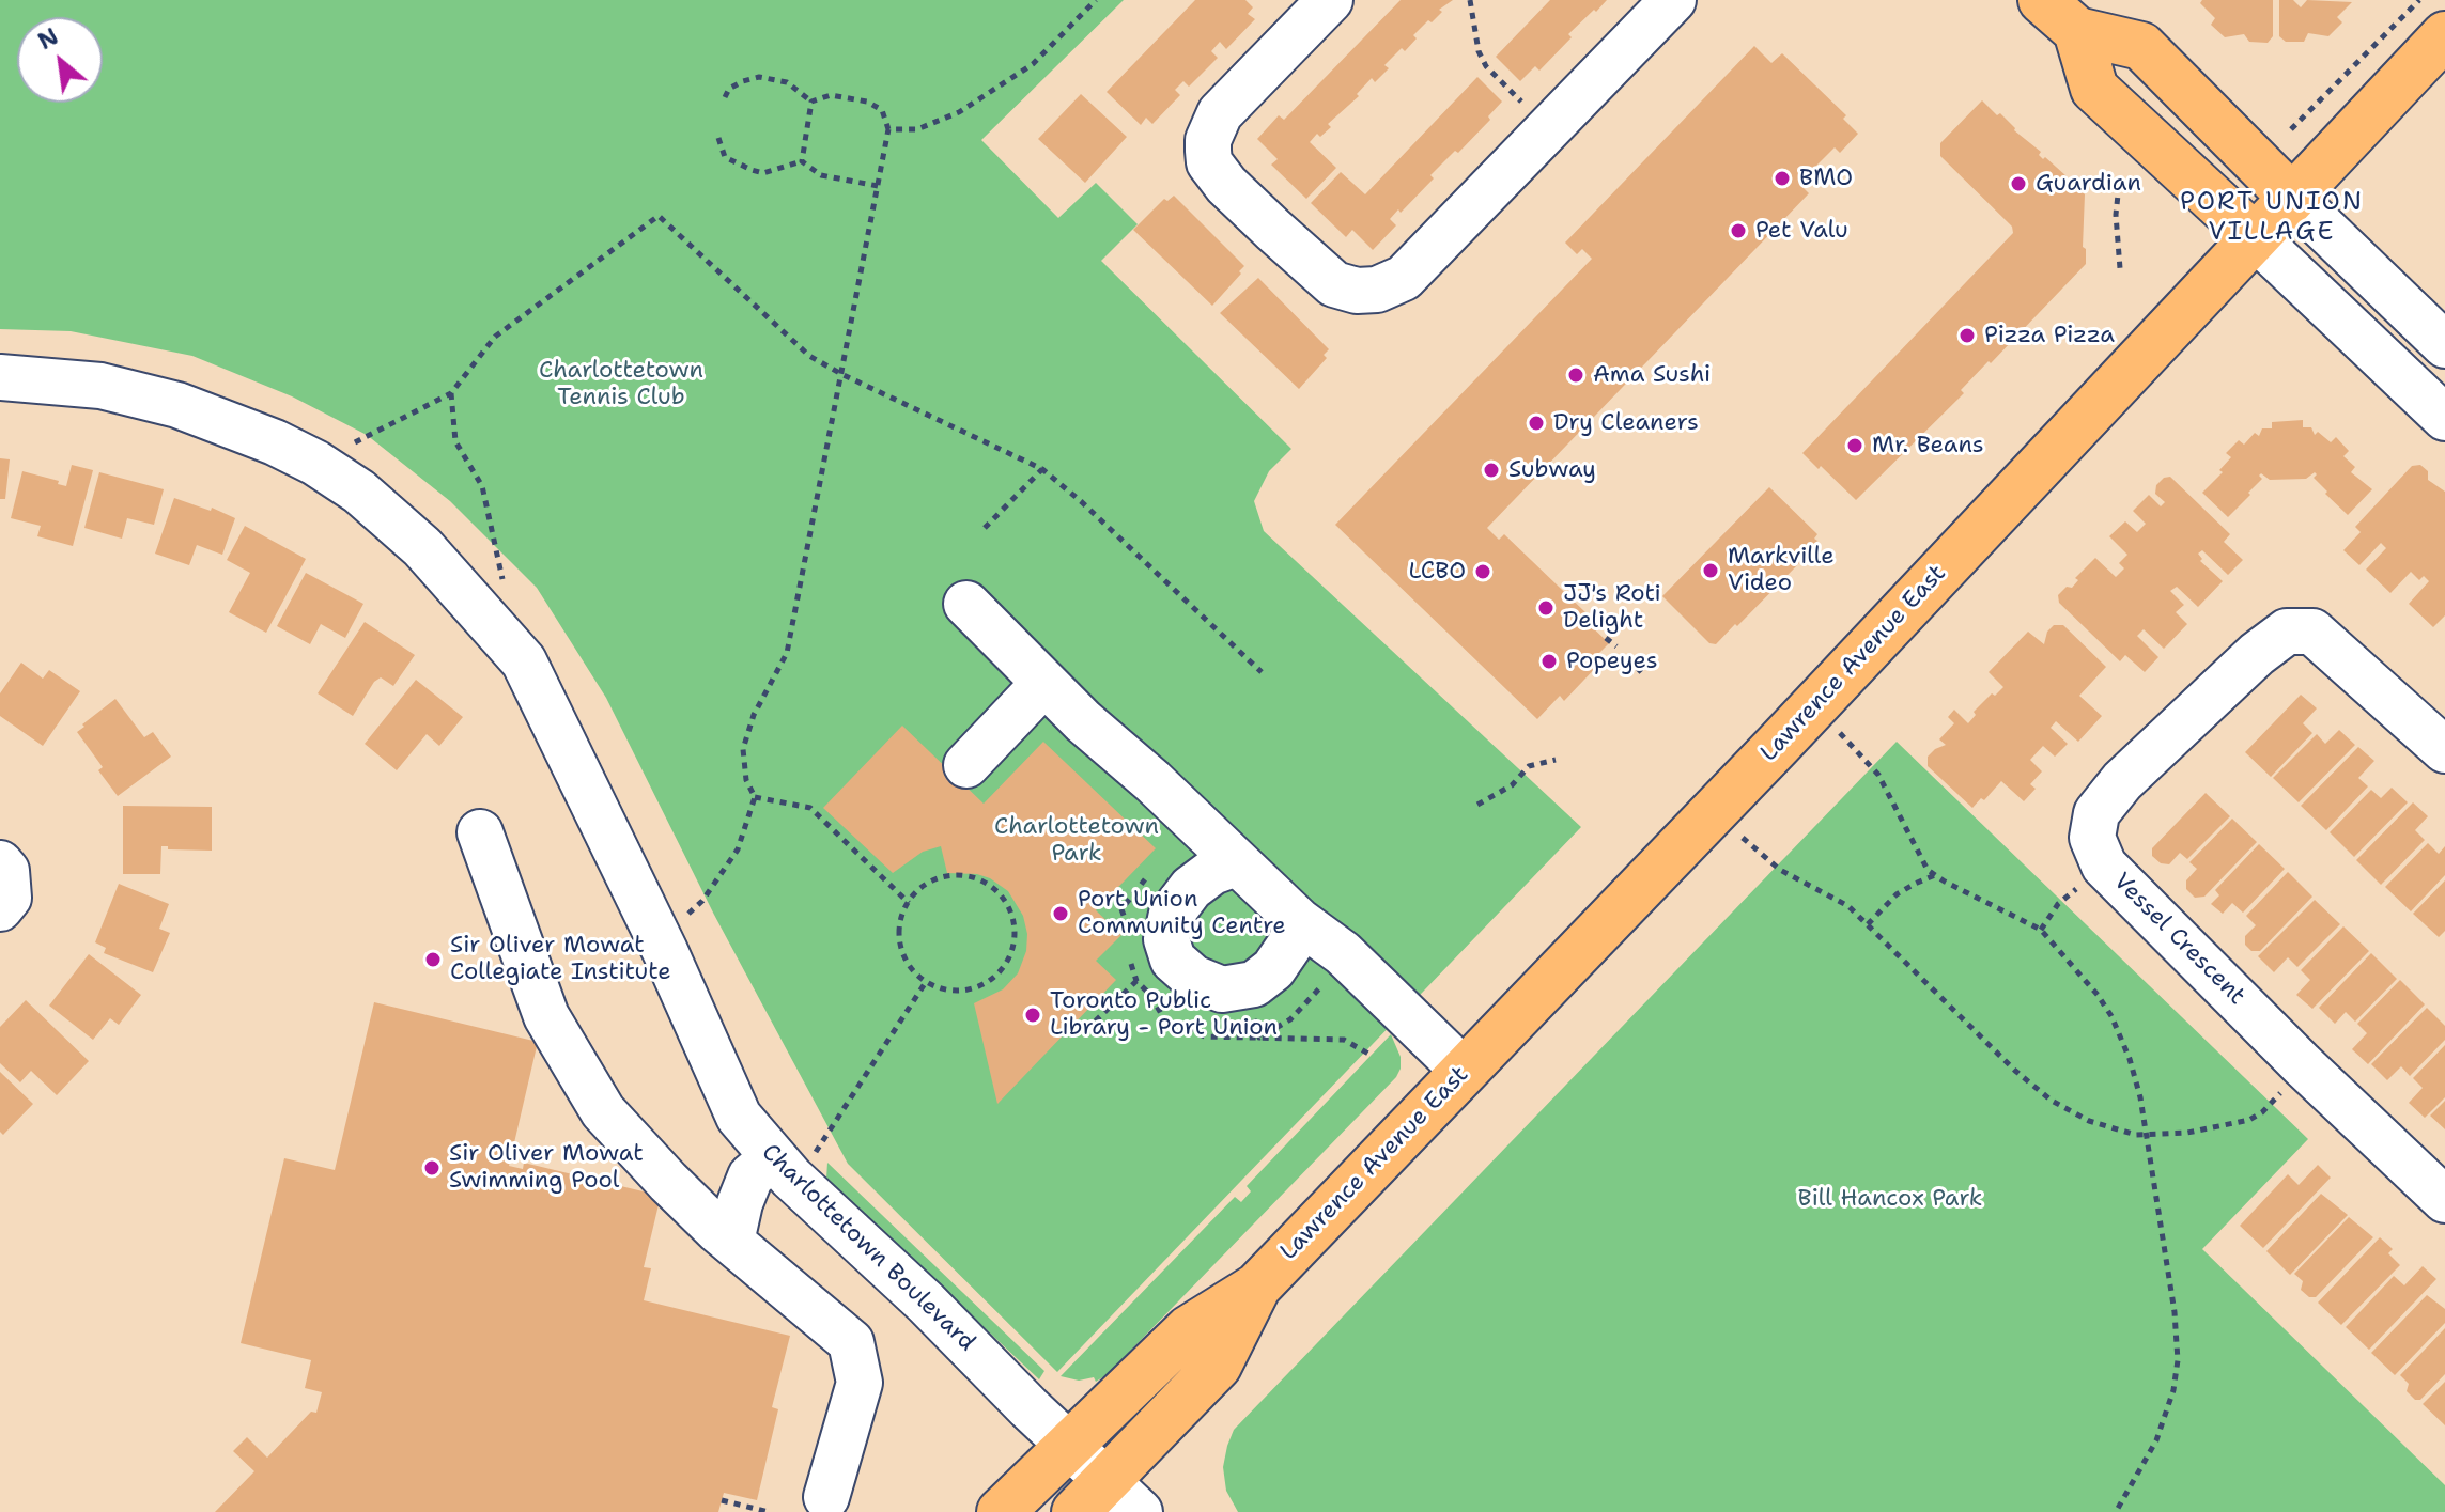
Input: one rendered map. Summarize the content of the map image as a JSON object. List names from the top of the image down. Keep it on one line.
{"streets":{"main road":["Lawrence Avenue East"],"street":["Vessel Crescent","Charlottetown Boulevard"]},"crossings":[["Lawrence Avenue East","Charlottetown Boulevard"]],"districts":["PORT UNION VILLAGE"],"parks":["Charlottetown Tennis Club","Charlottetown Park","Bill Hancox Park"],"places":["BMO","Guardian","Pet Valu","Pizza Pizza","Ama Sushi","Dry Cleaners","Mr. Beans","Subway","Markville Video","LCBO","JJ's Roti Delight","Popeyes","Port Union Community Centre","Sir Oliver Mowat Collegiate Institute","Toronto Public Library - Port Union","Sir Oliver Mowat Swimming Pool"],"north":"top left"}
